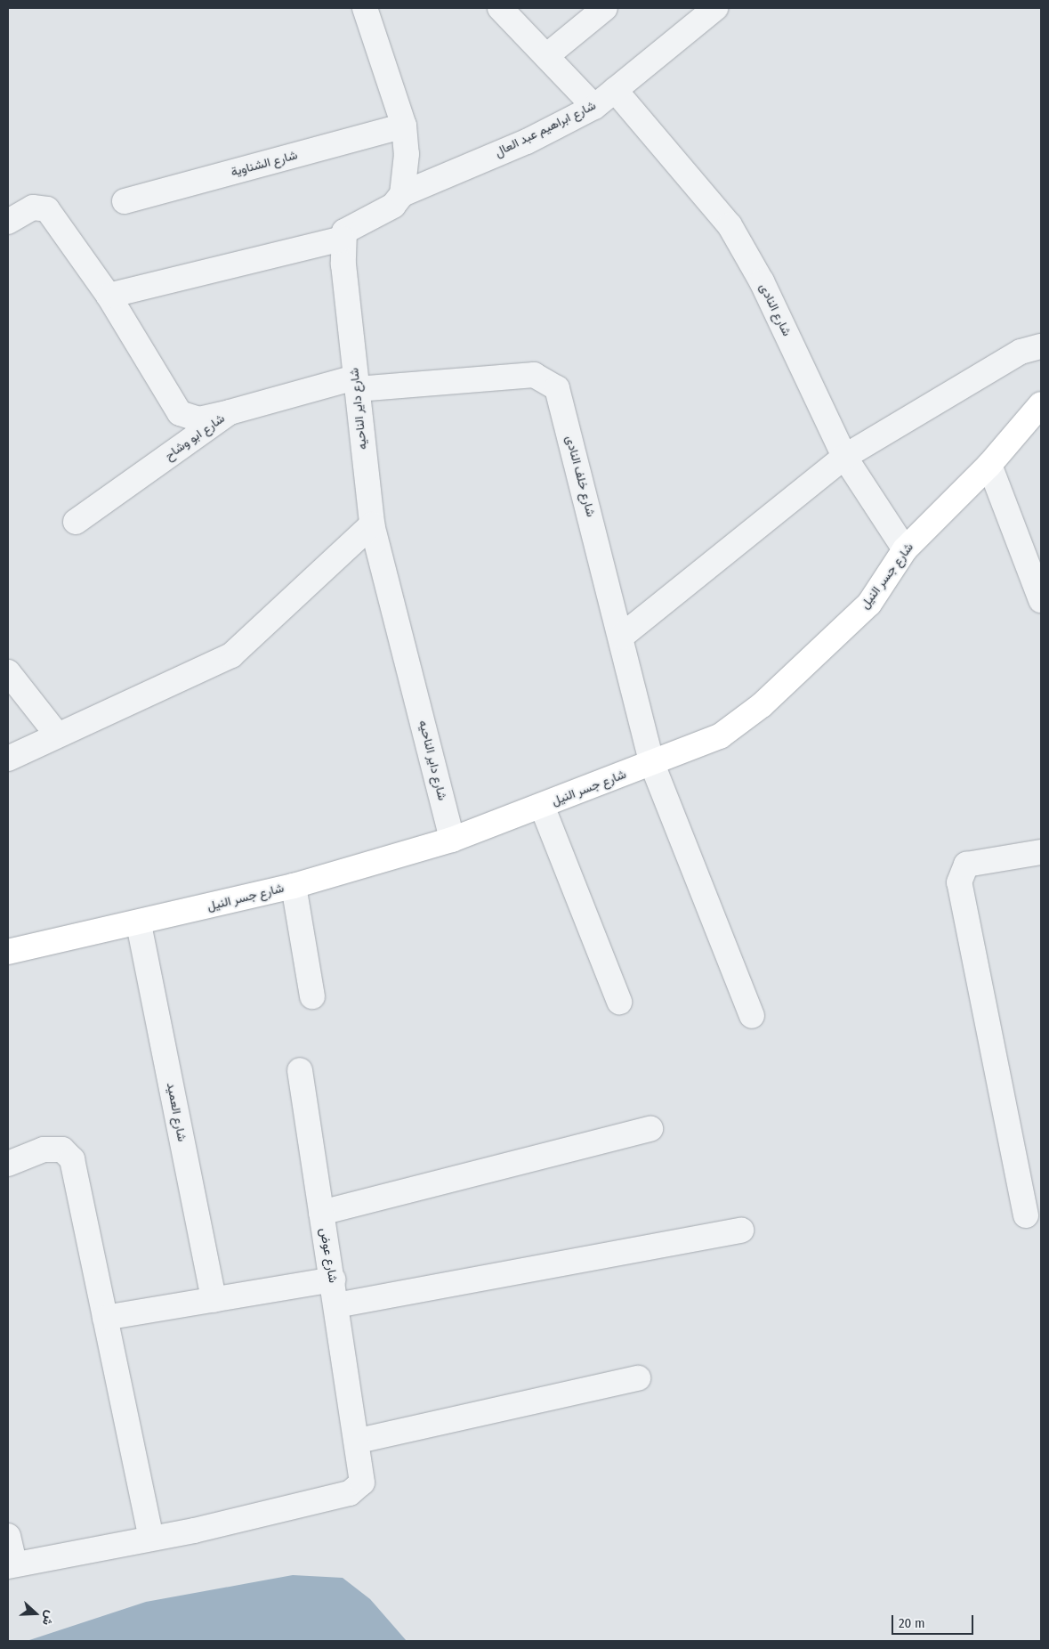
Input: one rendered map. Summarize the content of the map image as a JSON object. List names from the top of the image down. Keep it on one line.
{"streets":{"street":["شارع ابراهيم عبد العال","شارع الشناوية","شارع النادى","شارع داير الناحيه","شارع ابو وشاح","شارع خلف النادى","شارع جسر النيل","شارع العميد","شارع عوض"]},"crossings":[["شارع ابراهيم عبد العال","شارع النادى"],["شارع النادى","شارع جسر النيل"],["شارع داير الناحيه","شارع ابو وشاح"],["شارع داير الناحيه","شارع خلف النادى"],["شارع داير الناحيه","شارع جسر النيل"],["شارع ابو وشاح","شارع خلف النادى"],["شارع خلف النادى","شارع جسر النيل"],["شارع جسر النيل","شارع العميد"]],"scale_bar":"20 m","north":"right"}
